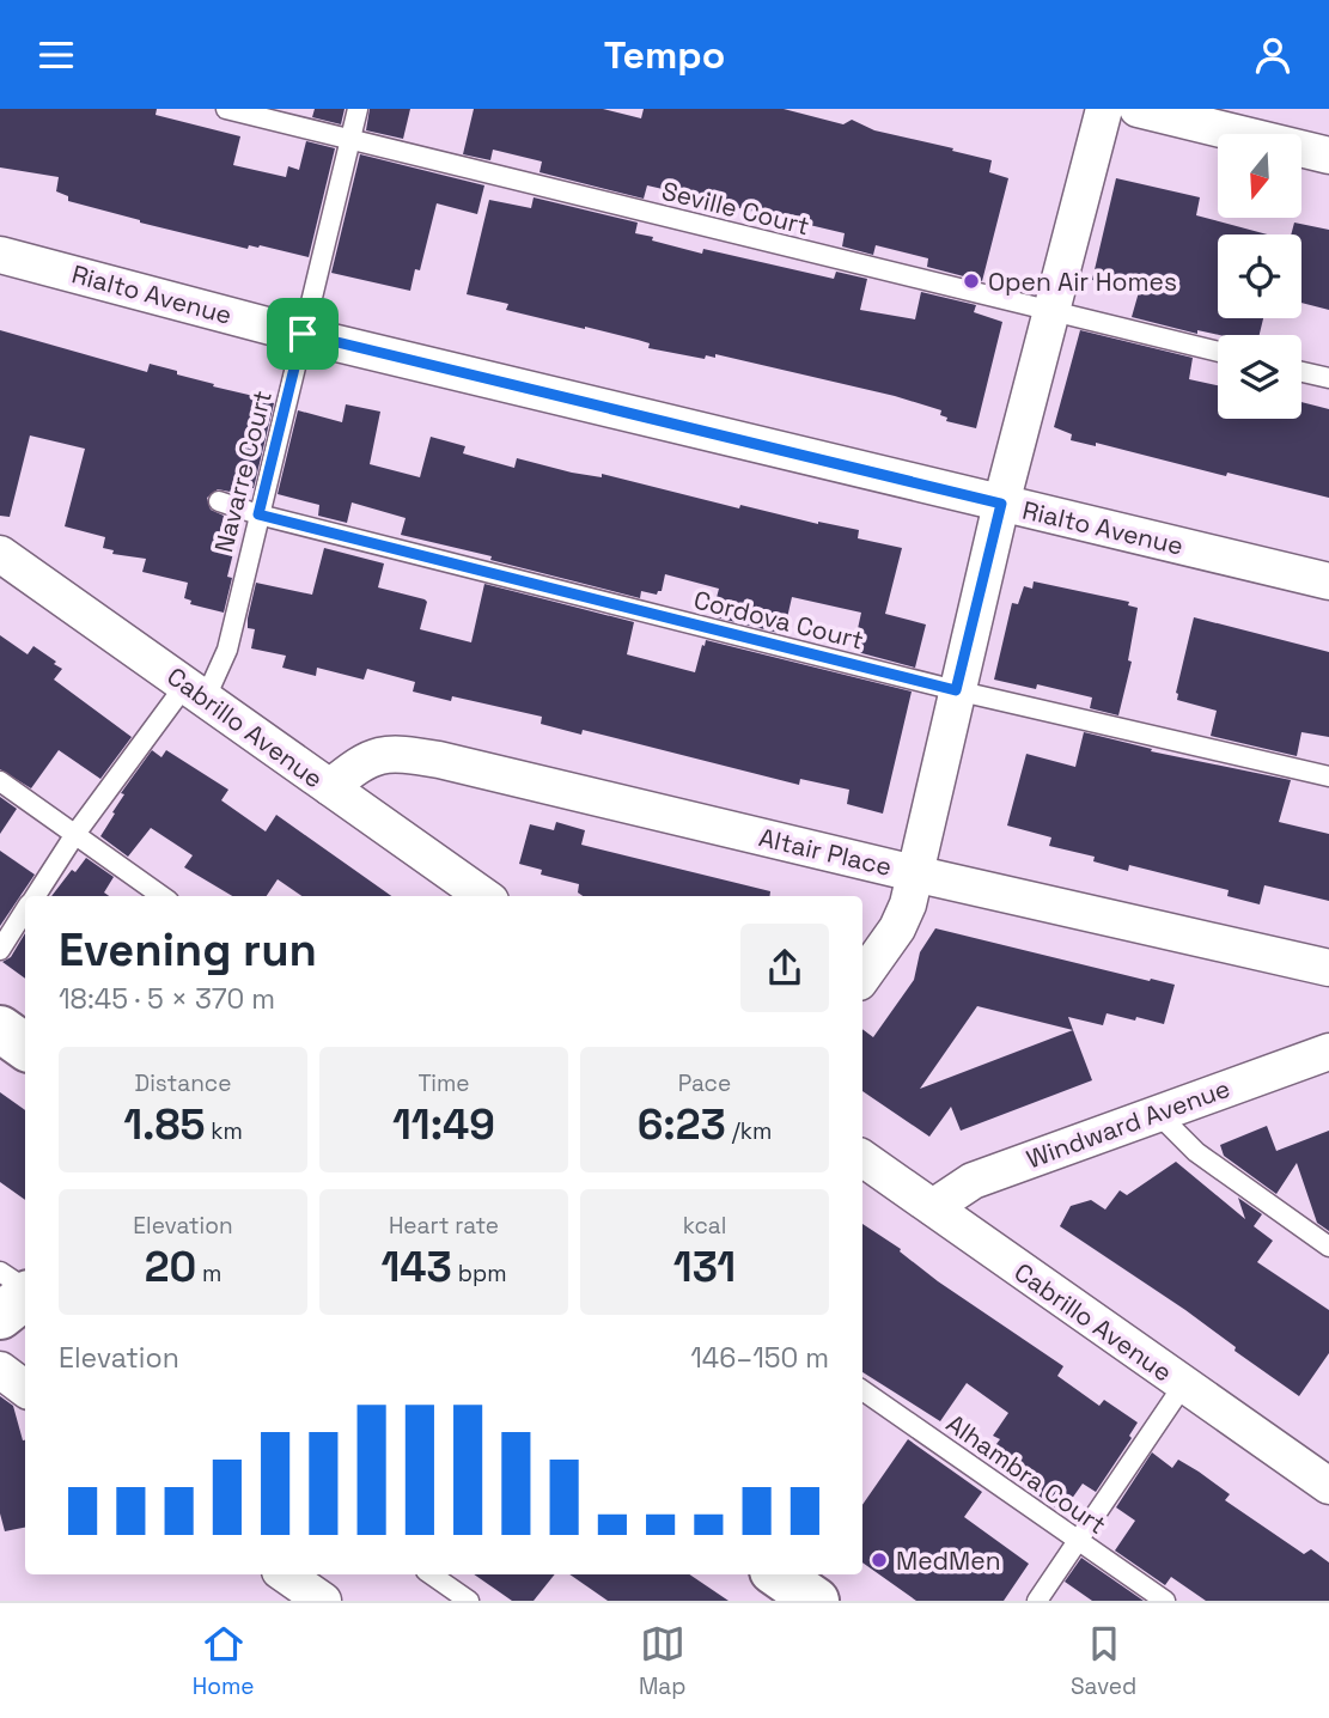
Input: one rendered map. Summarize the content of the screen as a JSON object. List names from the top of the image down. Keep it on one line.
{"streets":{"street":["Rialto Avenue","Cabrillo Avenue","Altair Place","Windward Avenue"],"lane":["Seville Court","Navarre Court","Cordova Court","Alhambra Court"]},"crossings":[["Seville Court","Navarre Court"],["Rialto Avenue","Navarre Court"],["Navarre Court","Cordova Court"],["Navarre Court","Cabrillo Avenue"],["Cabrillo Avenue","Altair Place"],["Cabrillo Avenue","Windward Avenue"]],"places":["Open Air Homes","MedMen"],"north":"bottom","page":{"header":"Tempo","heading":["Evening run","18:45 · 5 × 370 m"],"stats":[["Distance","1.85 km"],["Time","11:49"],["Pace","6:23 /km"],["Elevation","20 m"],["Heart rate","143 bpm"],["kcal","131"]],"chart":["Elevation","146–150 m"],"tabs":["Home","Map","Saved"]}}
